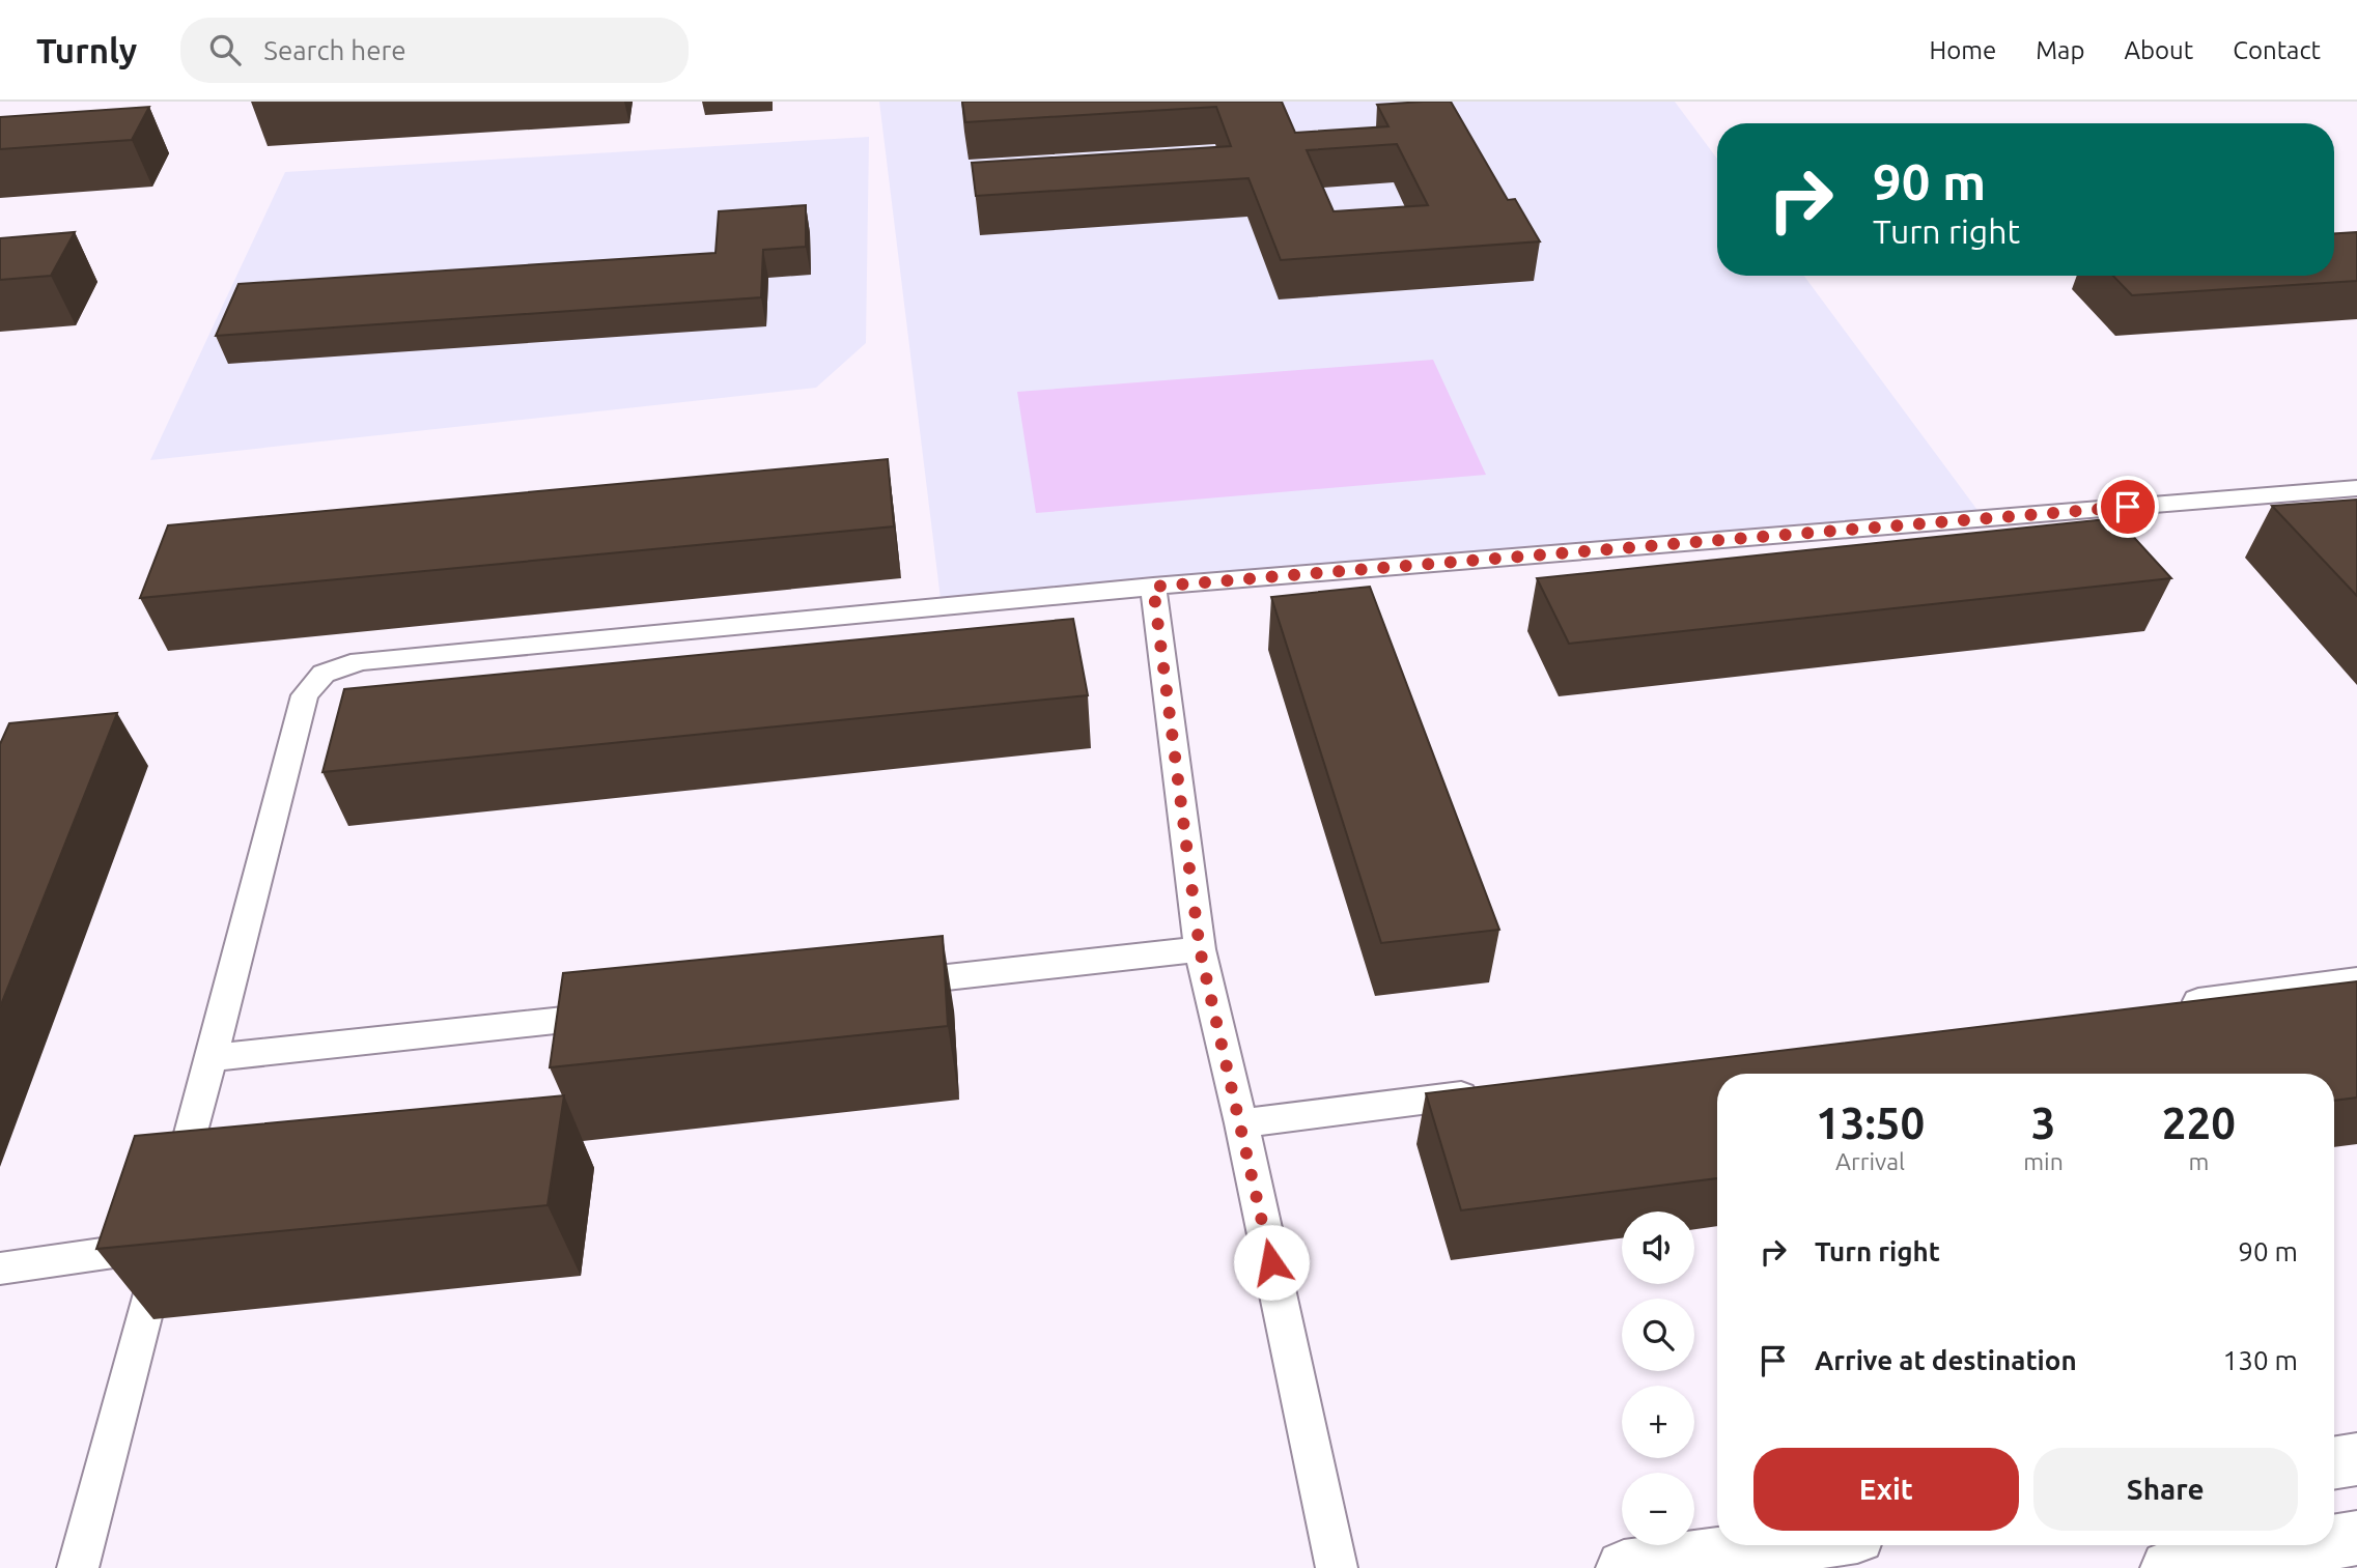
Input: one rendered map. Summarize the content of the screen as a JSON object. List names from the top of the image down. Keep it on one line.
{"page":{"header":"Turnly","search":"Search here","nav":["Home","Map","About","Contact"],"turn":["90 m","Turn right"],"eta":["13:50","Arrival","3","min","220","m"],"list":[{"name":"Turn right","value":"90 m"},{"name":"Arrive at destination","value":"130 m"}],"map_buttons":["+","−"],"buttons":["Exit","Share"]}}
